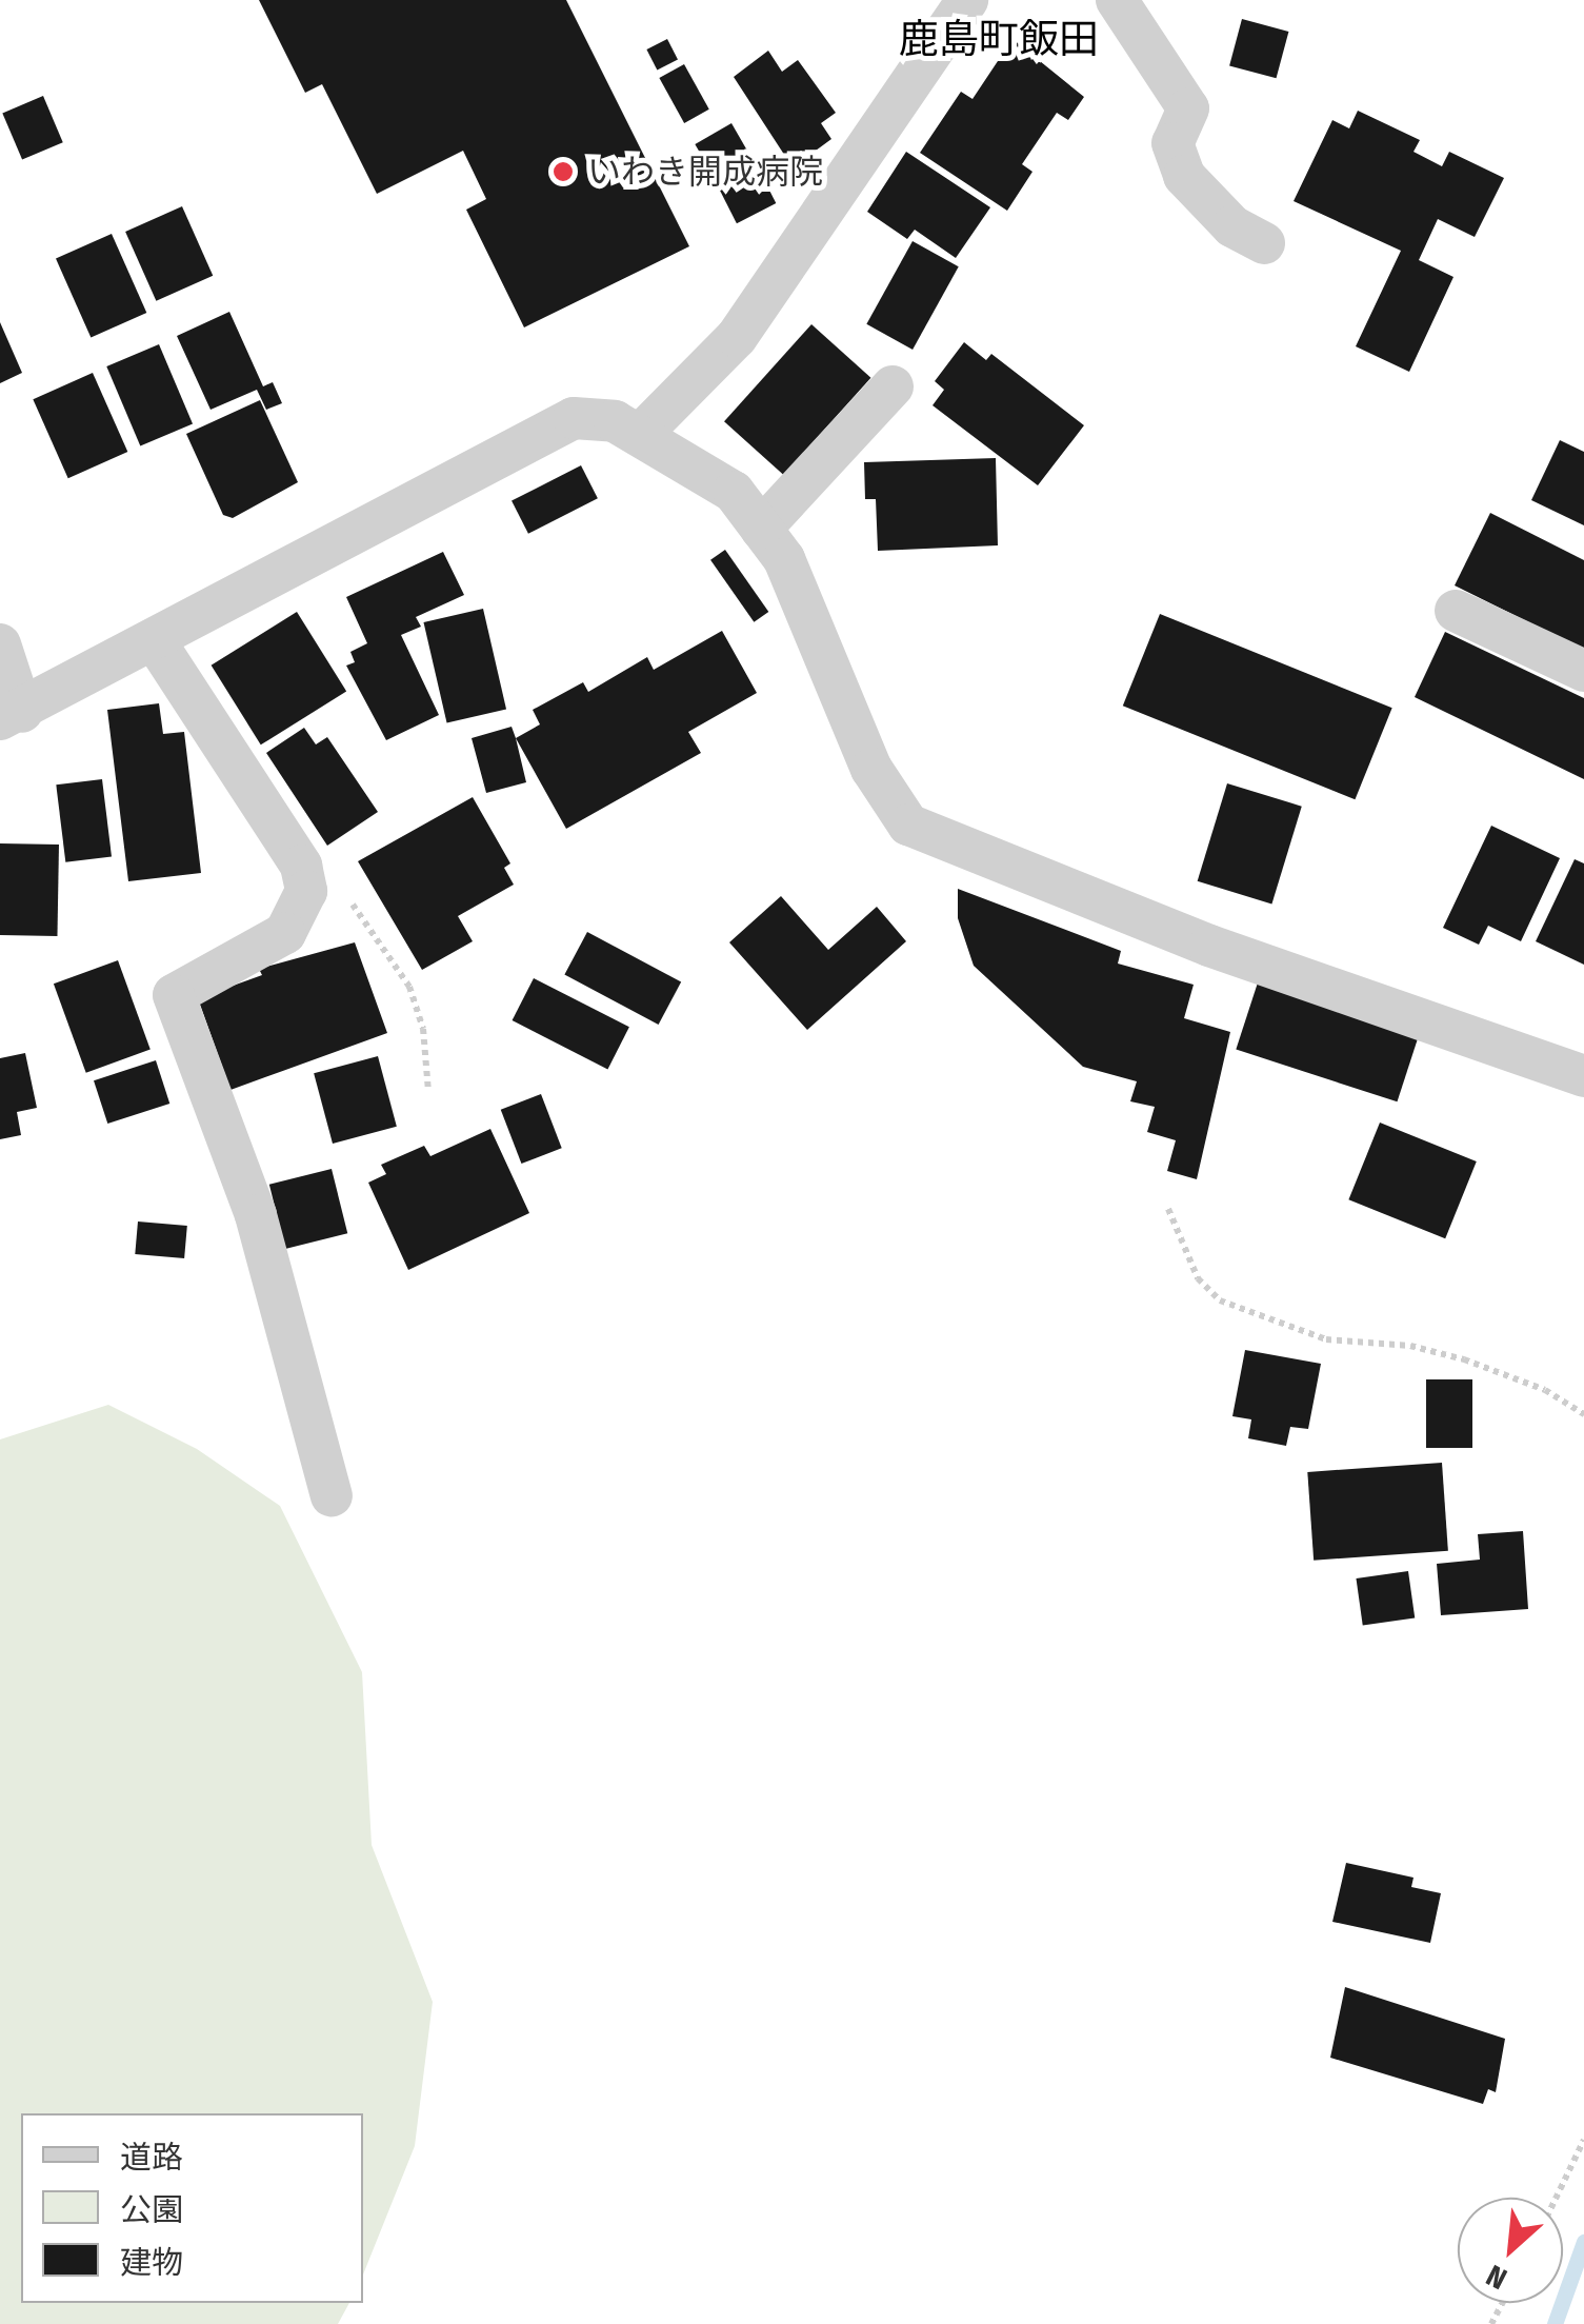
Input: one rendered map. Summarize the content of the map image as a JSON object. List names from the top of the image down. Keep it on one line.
{"districts":["鹿島町飯田"],"places":["いわき開成病院"],"legend":["道路","公園","建物"],"north":"bottom left"}
